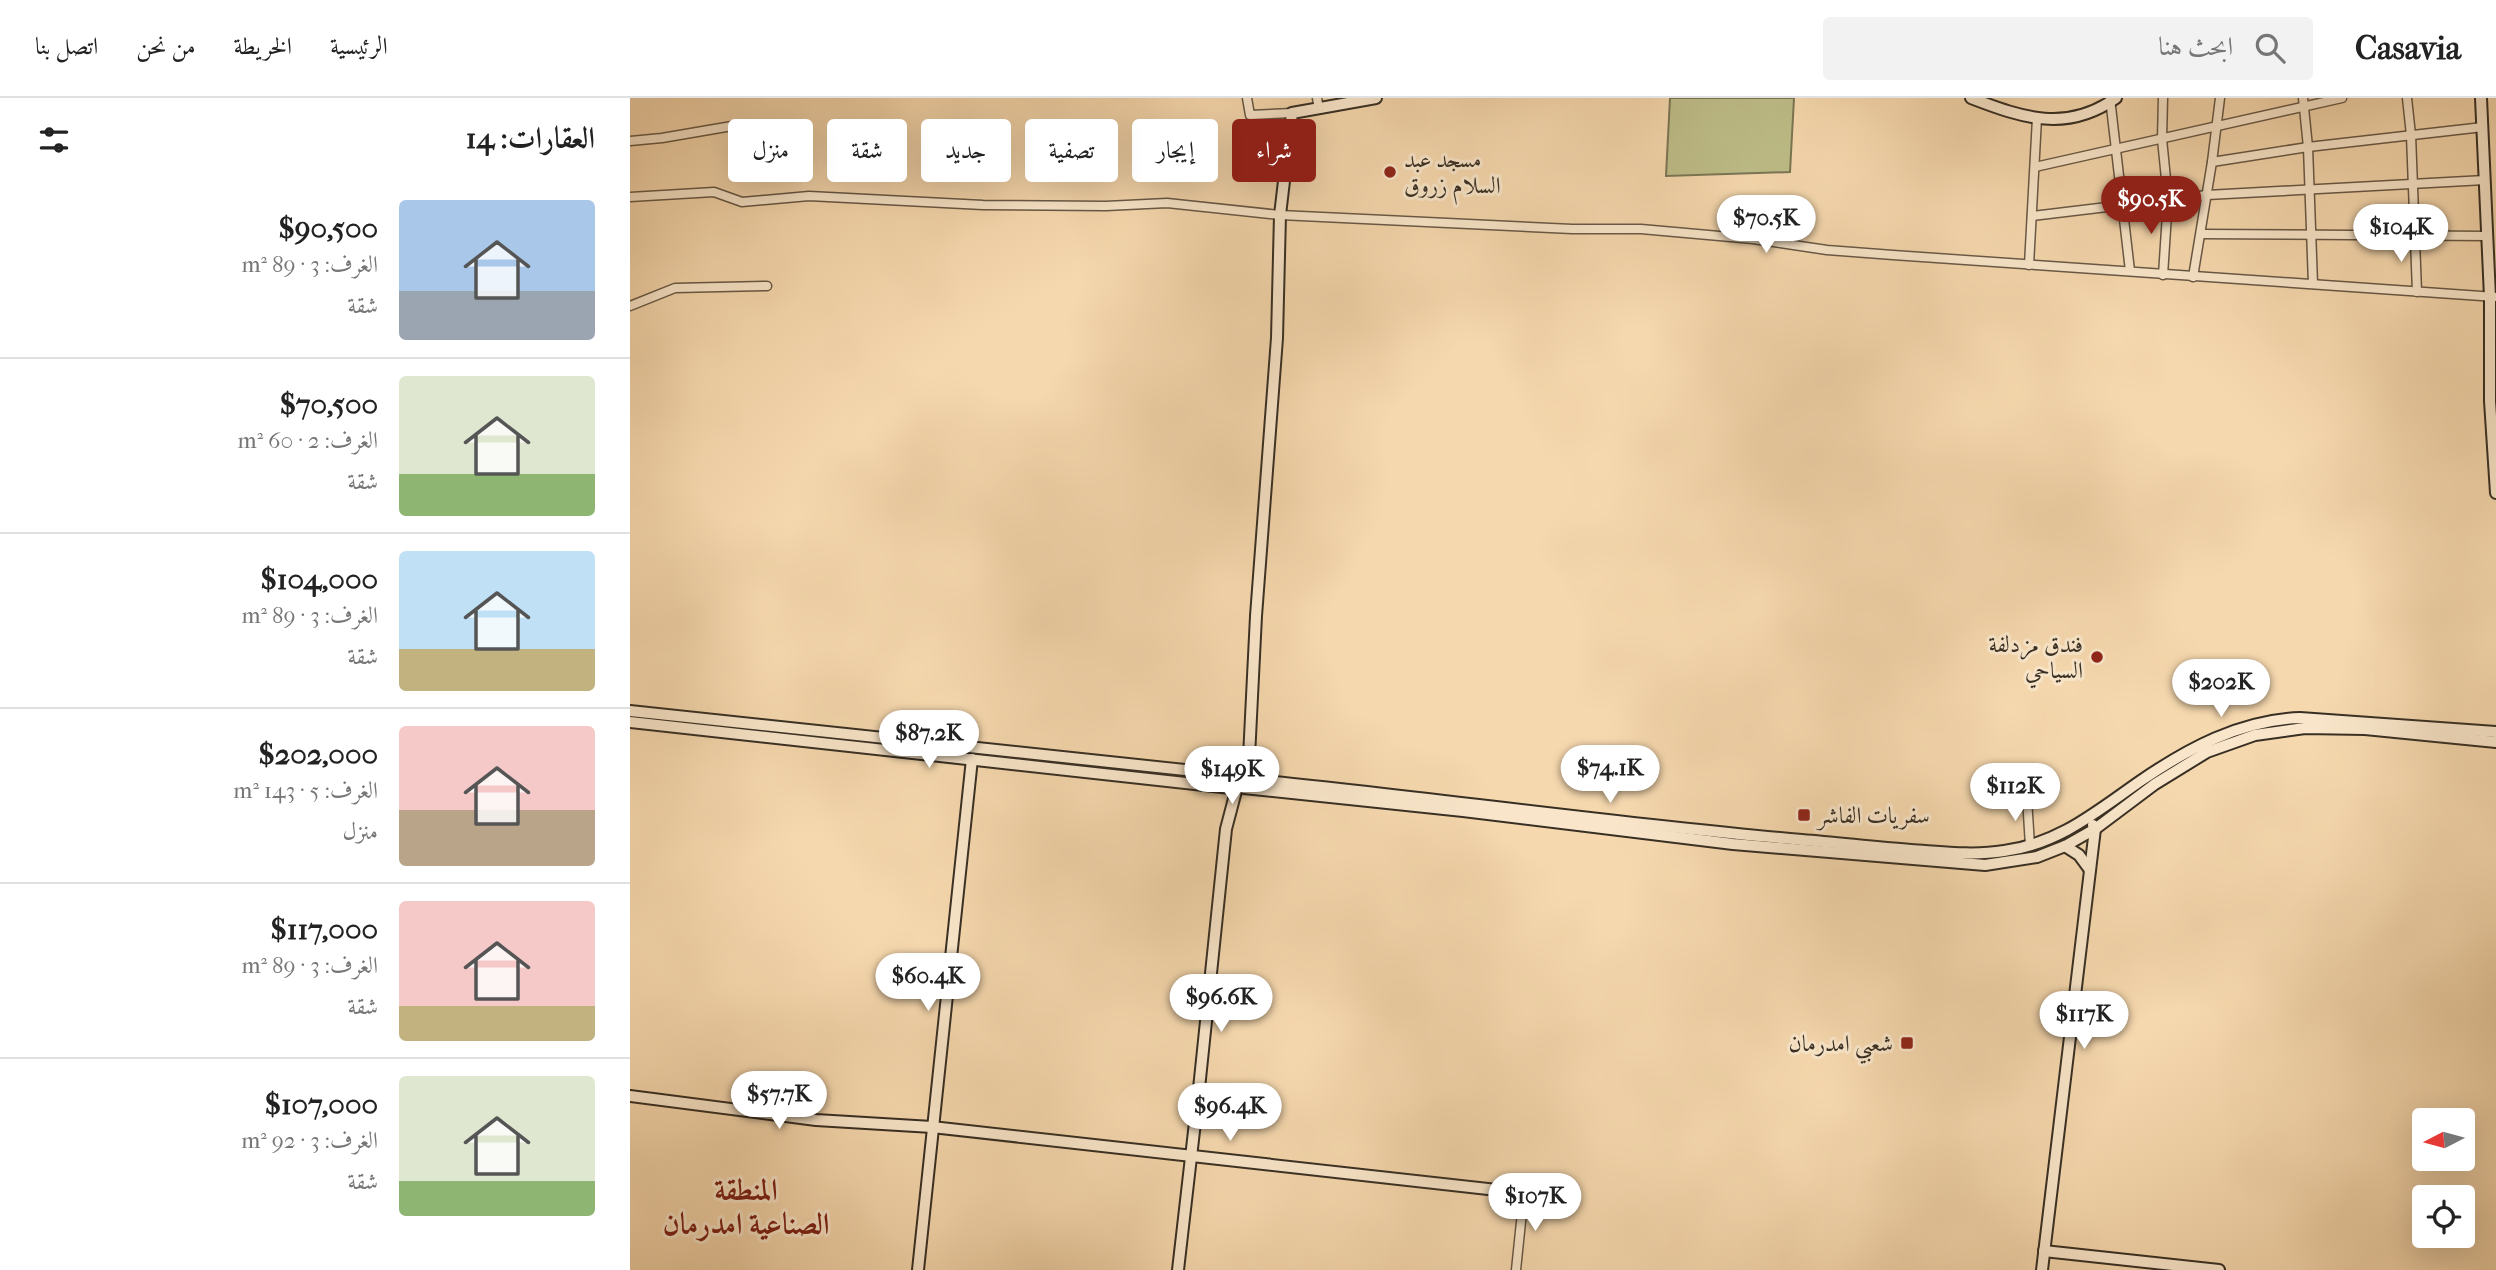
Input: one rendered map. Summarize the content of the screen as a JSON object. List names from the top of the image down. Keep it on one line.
{"districts":["المنطقة الصناعية امدرمان"],"places":{"other":["مسجد عبد السلام زروق","فندق مزدلفة السياحي"],"transit":["سفريات الفاشر","شعبي امدرمان"]},"north":"left","page":{"header":"Casavia","search":"ابحث هنا","nav":["الرئيسية","الخريطة","من نحن","اتصل بنا"],"heading":"العقارات: 14","chip":["شراء","إيجار","تصفية","جديد","شقة","منزل"],"price":["$90.5K","$70.5K","$104K","$202K","$87.2K","$74.1K","$149K","$112K","$60.4K","$96.6K","$117K","$57.7K","$96.4K","$107K"],"list":[{"name":"$90,500","note":"الغرف: 3 · 89 m² · شقة"},{"name":"$70,500","note":"الغرف: 2 · 60 m² · شقة"},{"name":"$104,000","note":"الغرف: 3 · 89 m² · شقة"},{"name":"$202,000","note":"الغرف: 5 · 143 m² · منزل"},{"name":"$117,000","note":"الغرف: 3 · 89 m² · شقة"},{"name":"$107,000","note":"الغرف: 3 · 92 m² · شقة"}]}}
